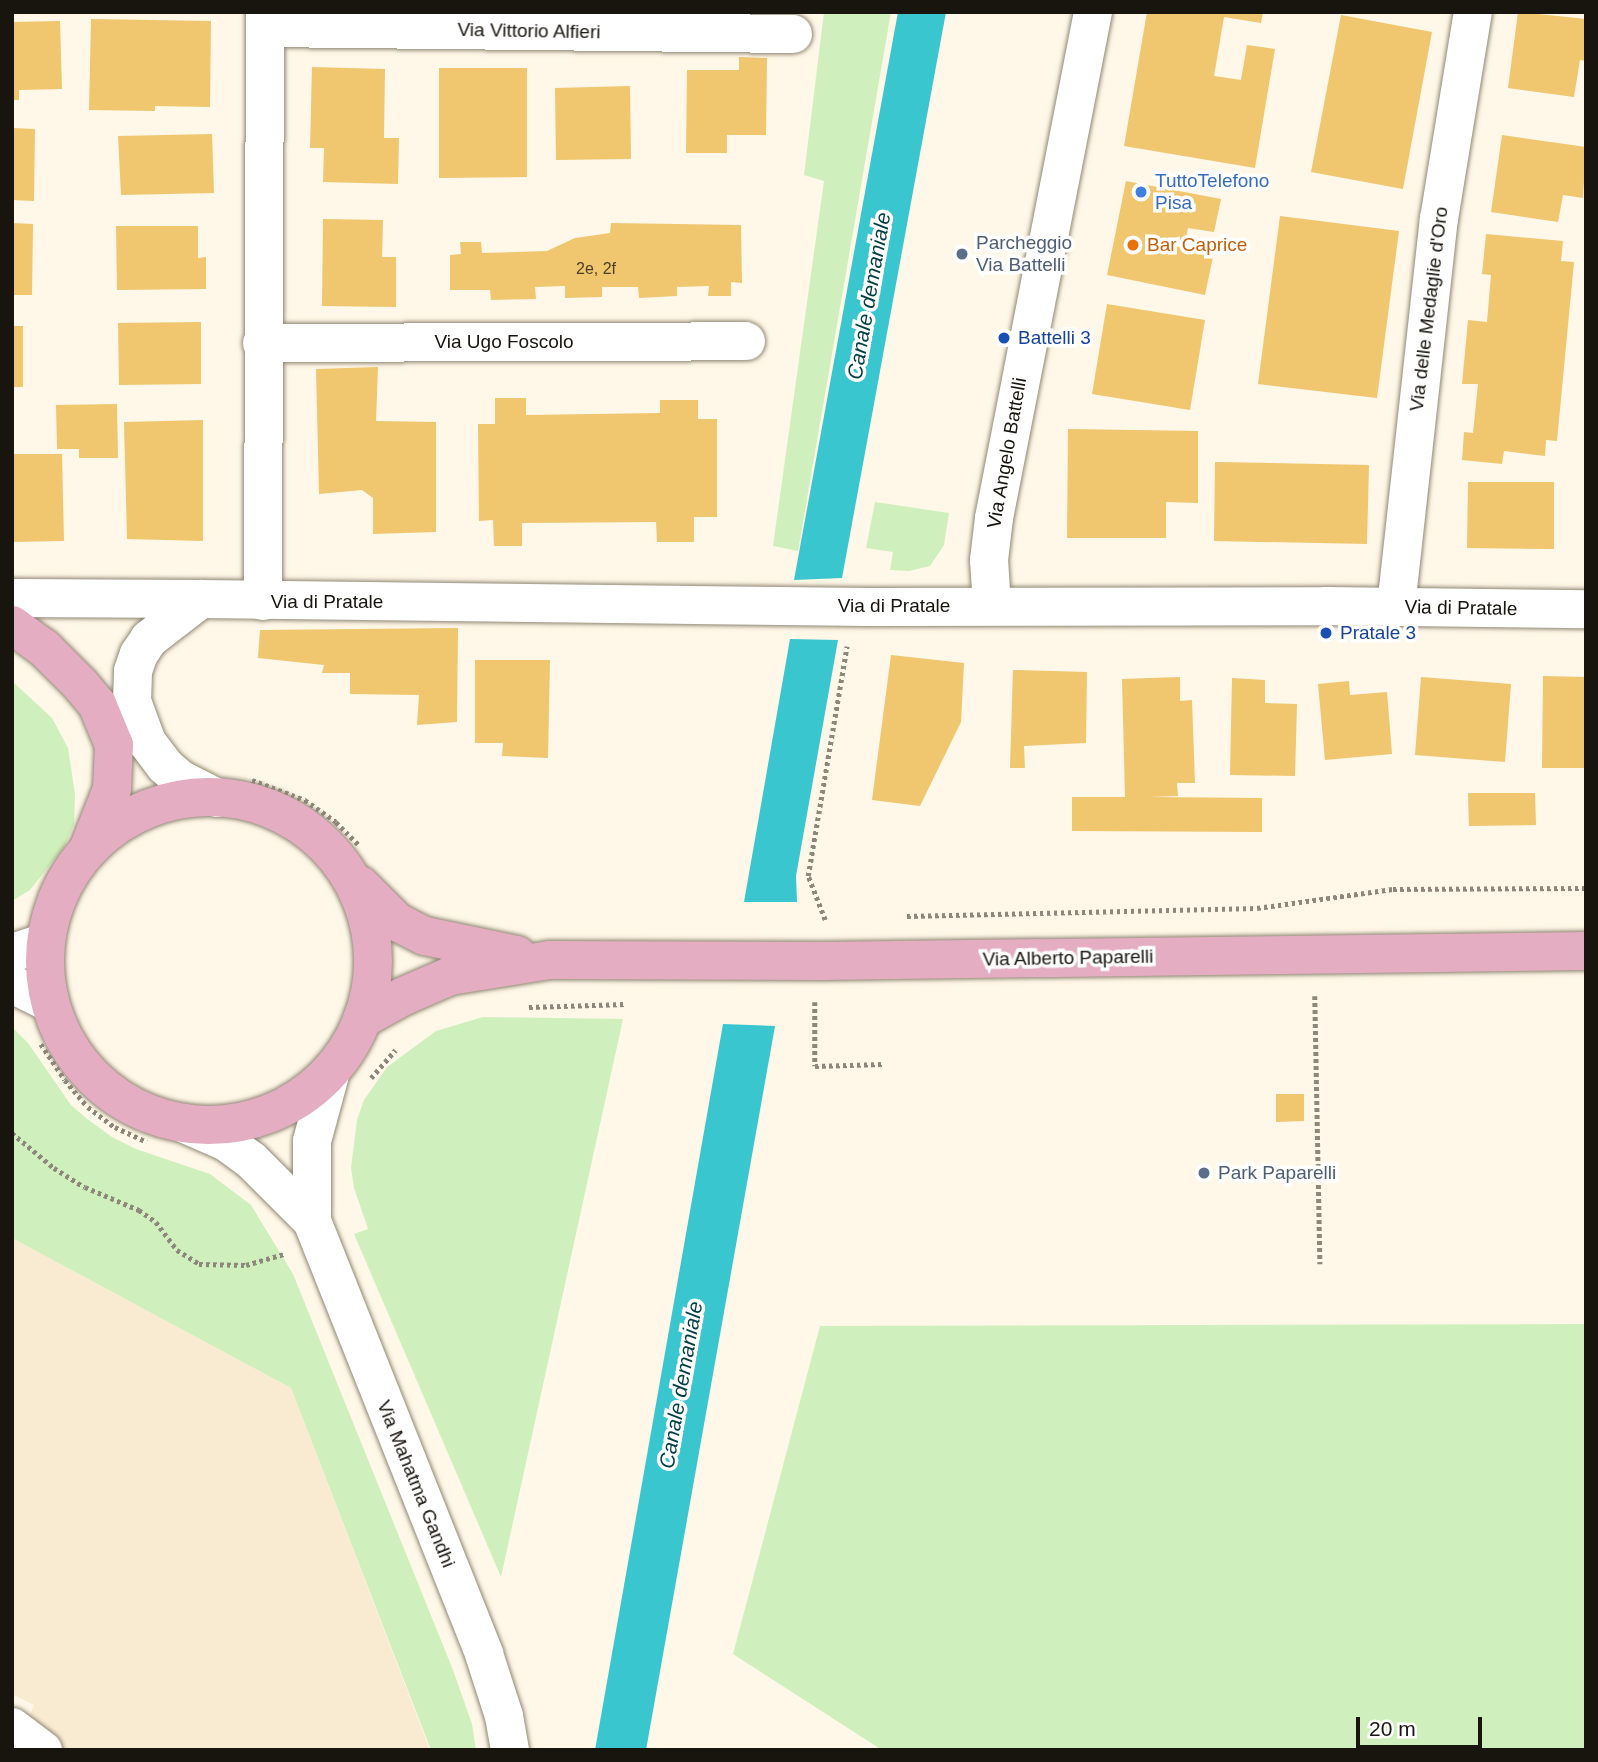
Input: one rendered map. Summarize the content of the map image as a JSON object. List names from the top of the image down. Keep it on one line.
{"streets":{"main road":["Via Alberto Paparelli"],"street":["Via Vittorio Alfieri","Via delle Medaglie d'Oro","Via Ugo Foscolo","Via Angelo Battelli","Via di Pratale","Via Mahatma Gandhi"]},"crossings":[["Via delle Medaglie d'Oro","Via di Pratale"],["Via Angelo Battelli","Via di Pratale"]],"water":["Canale demaniale"],"places":["TuttoTelefono Pisa","Bar Caprice","Parcheggio Via Battelli","Battelli 3","Pratale 3","Park Paparelli"],"house_numbers":["2e, 2f"],"scale_bar":"20 m"}
